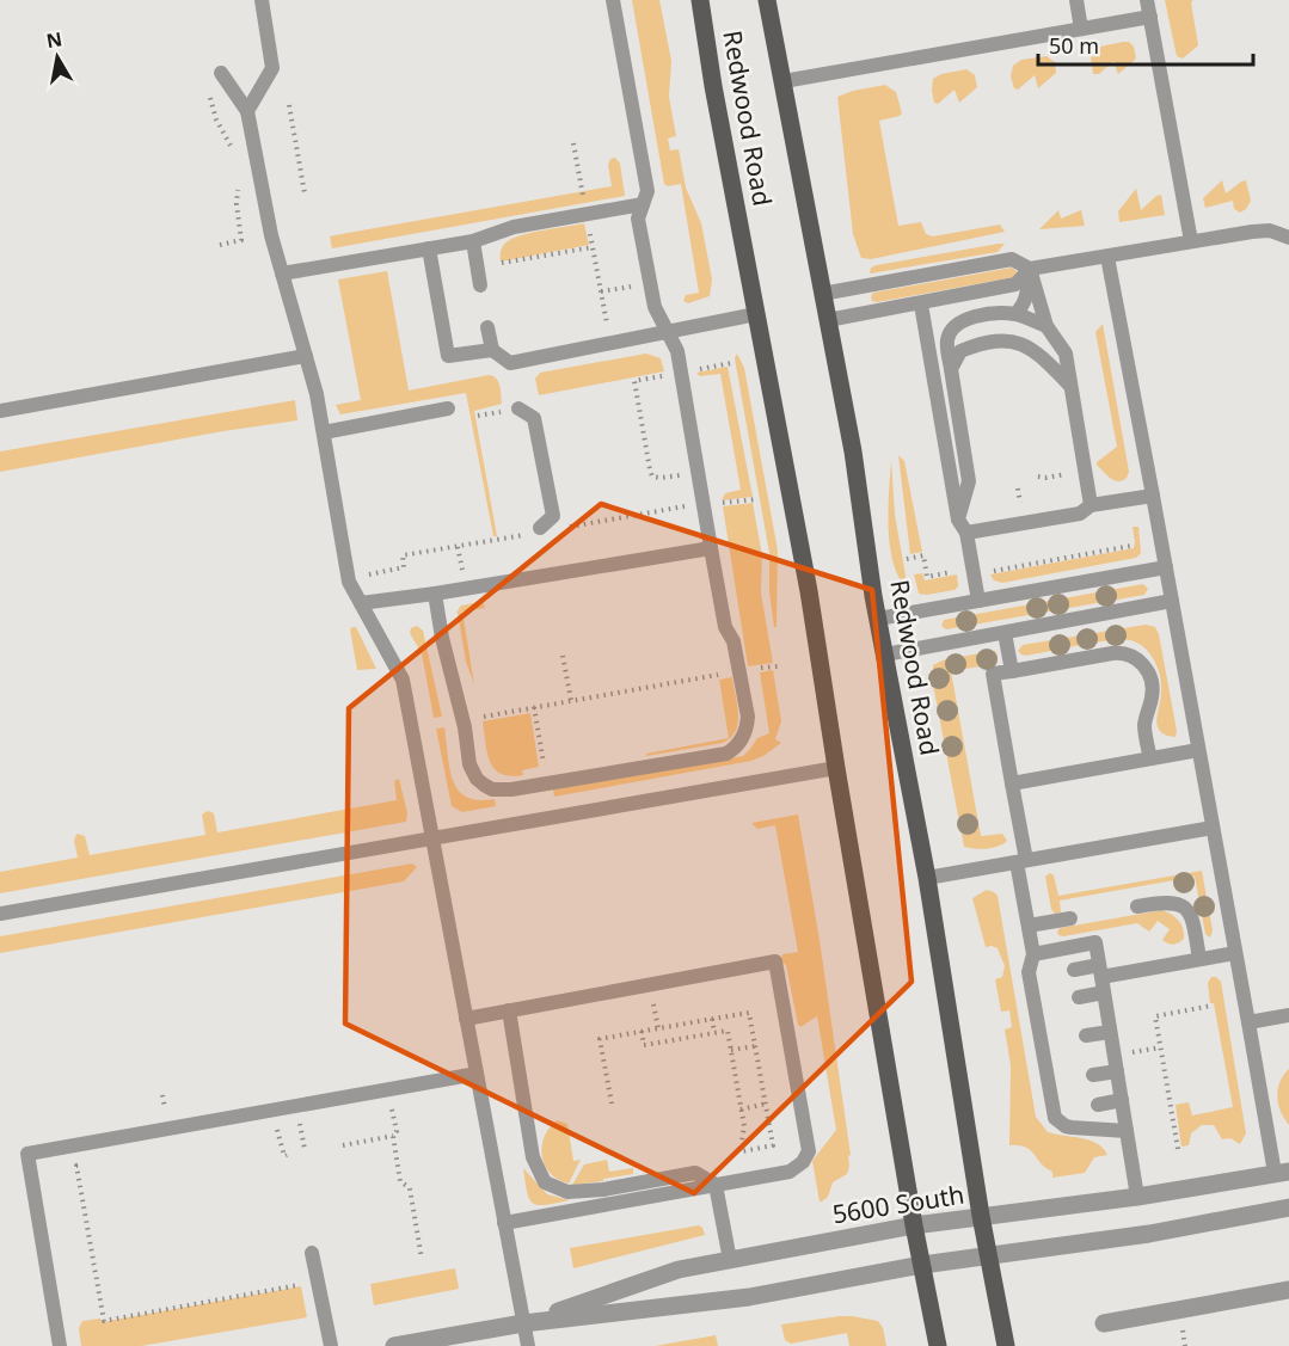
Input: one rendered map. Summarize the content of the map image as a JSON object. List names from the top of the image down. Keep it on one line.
{"streets":{"main road":["Redwood Road"],"street":["5600 South"]},"crossings":[["Redwood Road","5600 South"]],"scale_bar":"50 m","north":"top"}
